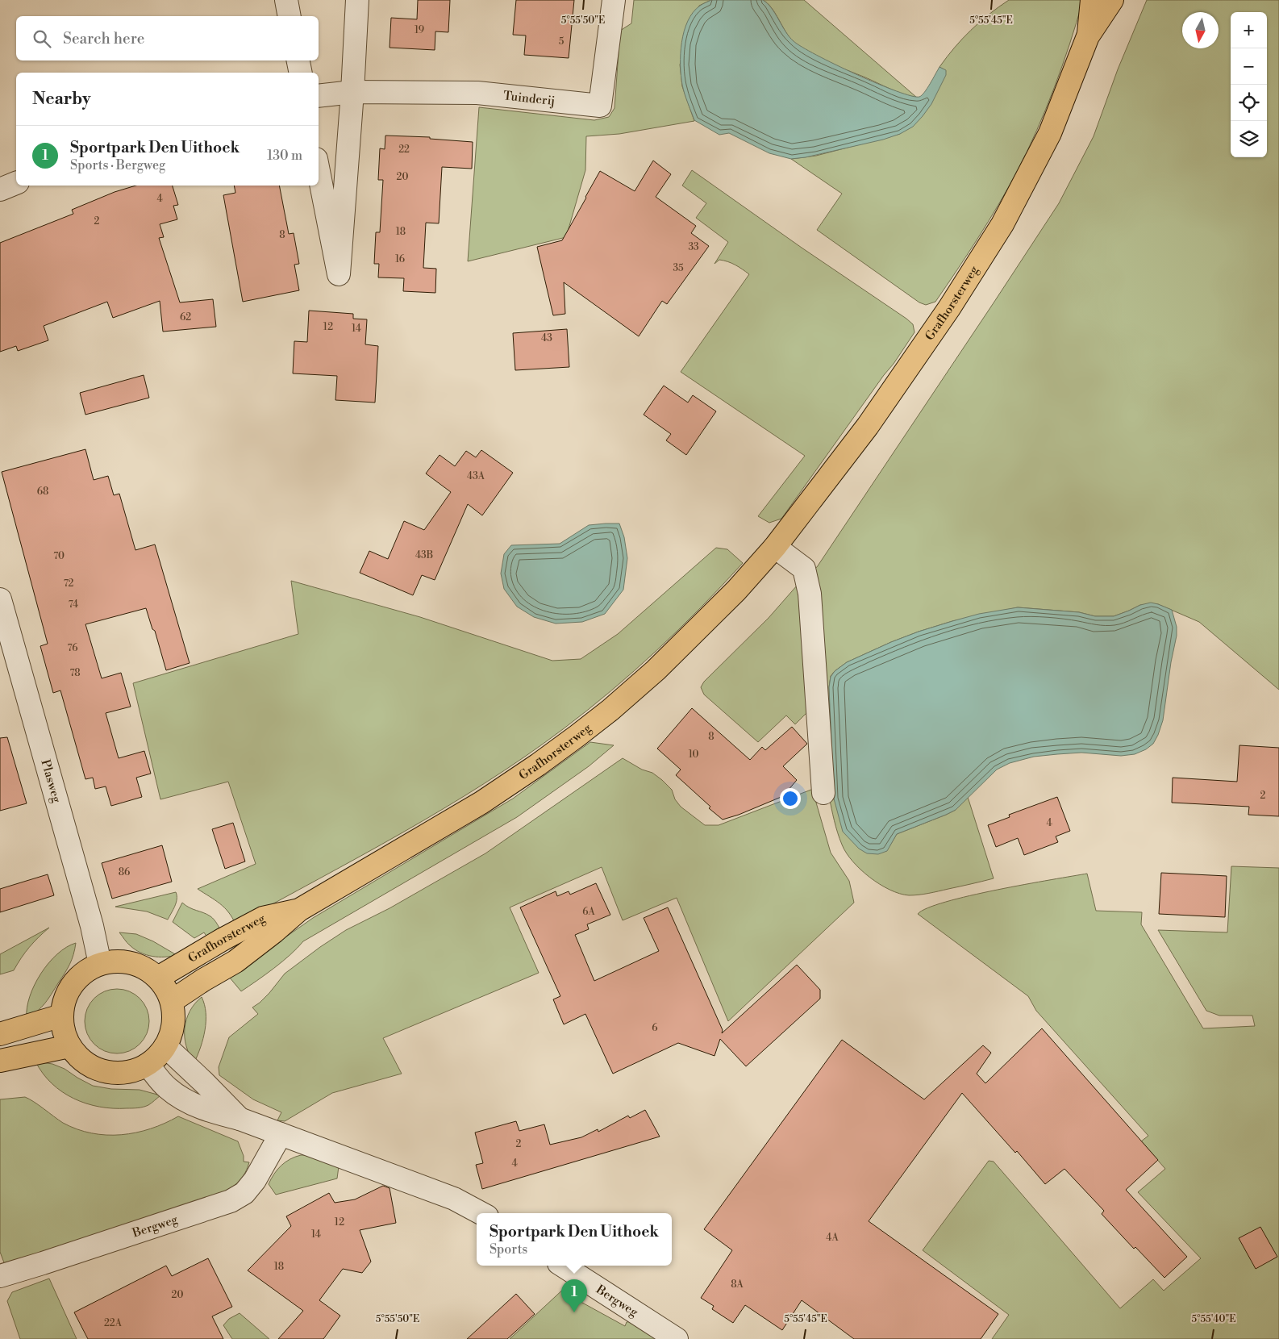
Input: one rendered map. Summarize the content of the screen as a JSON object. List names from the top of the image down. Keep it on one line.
{"streets":{"main road":["Grafhorsterweg"],"street":["Tuinderij","Plasweg","Bergweg"]},"crossings":[["Grafhorsterweg","Plasweg"]],"house_numbers":["19","5","22","20","4","2","18","8","33","16","35","62","12","14","43","43A","68","43B","70","72","74","76","78","8","10","2","4","86","6A","6","2","4","12","14","4A","18","8A","20","22A"],"north":"bottom","page":{"map_buttons":["+","−"],"search":"Search here","heading":"Nearby","list":[{"mark":"1","name":"Sportpark Den Uithoek","note":"Sports · Bergweg","value":"130 m"}],"popup":["Sportpark Den Uithoek","Sports"],"pins":"1"},"coordinates":["5°55'50\"E","5°55'45\"E","5°55'40\"E"]}
